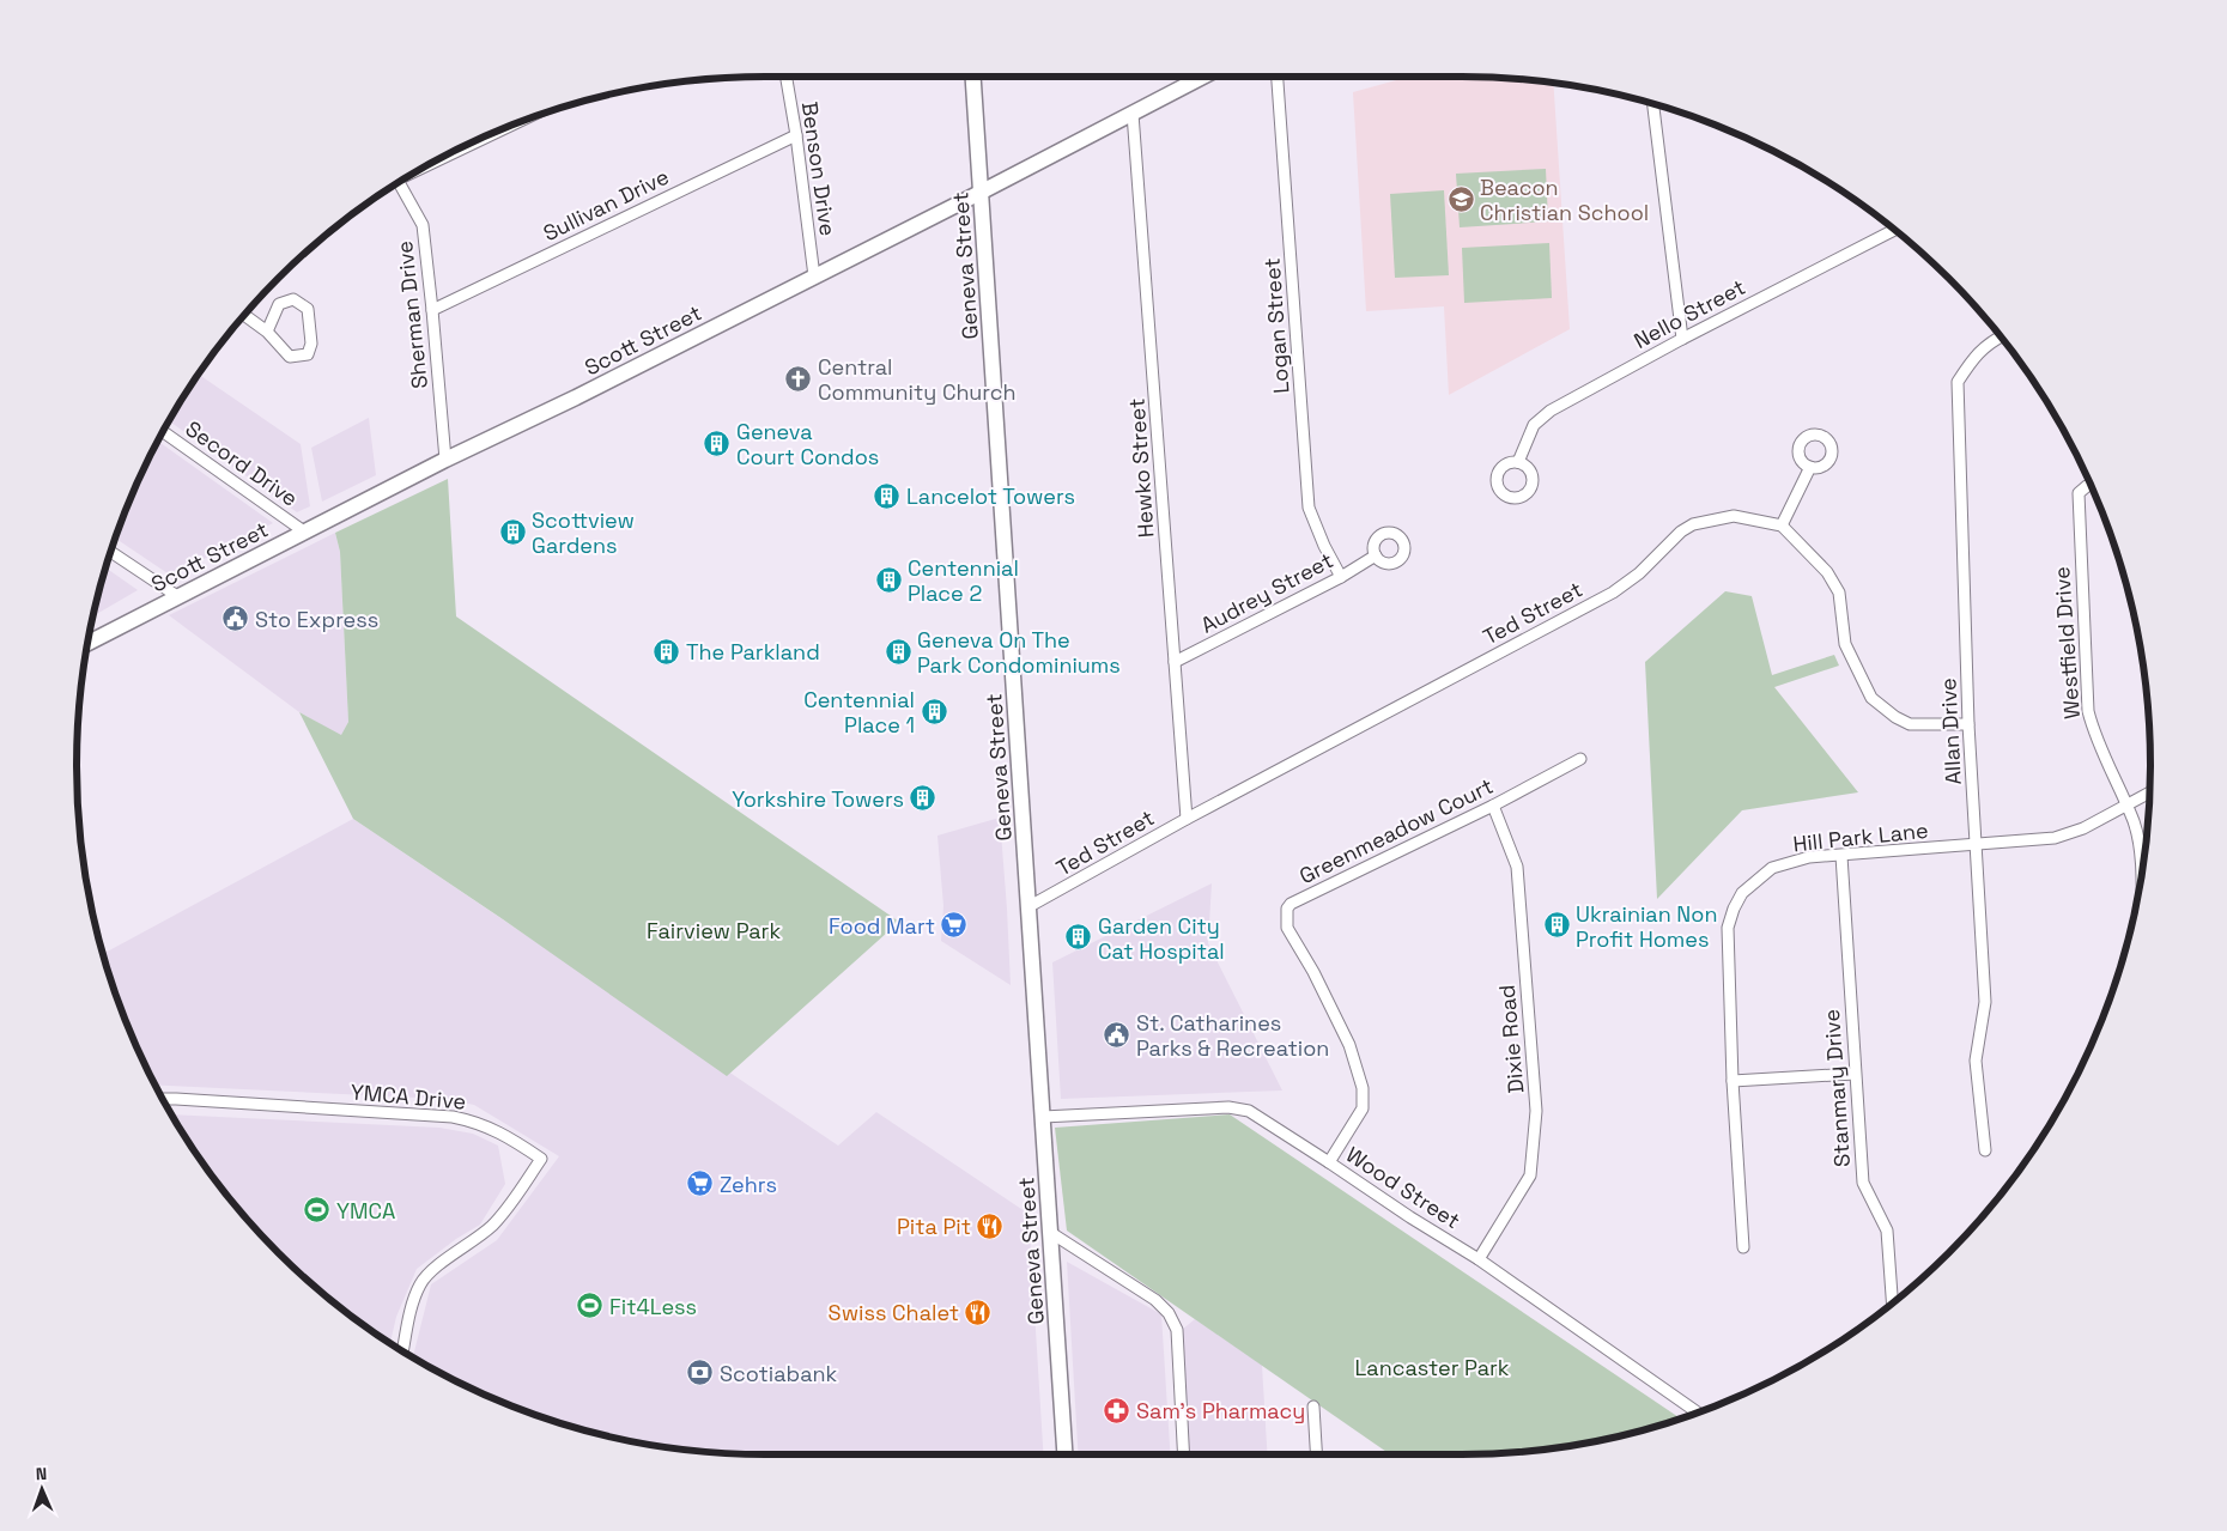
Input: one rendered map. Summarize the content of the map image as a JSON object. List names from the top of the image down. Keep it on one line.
{"streets":{"main road":["Geneva Street","Scott Street"],"street":["Benson Drive","Sullivan Drive","Nello Street","Sherman Drive","Logan Street","Secord Drive","Hewko Street","Audrey Street","Ted Street","Westfield Drive","Allan Drive","Greenmeadow Court","Hill Park Lane","Dixie Road","Stanmary Drive","YMCA Drive","Wood Street"]},"crossings":[["Benson Drive","Sullivan Drive"],["Benson Drive","Scott Street"],["Sullivan Drive","Sherman Drive"],["Geneva Street","Scott Street"],["Geneva Street","Ted Street"],["Geneva Street","Wood Street"],["Sherman Drive","Scott Street"],["Logan Street","Audrey Street"],["Scott Street","Secord Drive"],["Scott Street","Hewko Street"],["Hewko Street","Audrey Street"],["Hewko Street","Ted Street"],["Westfield Drive","Hill Park Lane"],["Allan Drive","Hill Park Lane"],["Greenmeadow Court","Dixie Road"],["Greenmeadow Court","Wood Street"],["Hill Park Lane","Stanmary Drive"],["Dixie Road","Wood Street"]],"parks":["Fairview Park","Lancaster Park"],"places":{"school or university":["Beacon Christian School"],"church":["Central Community Church"],"building":["Geneva Court Condos","Lancelot Towers","Scottview Gardens","Centennial Place 2","The Parkland","Geneva On The Park Condominiums","Centennial Place 1","Yorkshire Towers","Ukrainian Non Profit Homes","Garden City Cat Hospital"],"public building":["Sto Express","St. Catharines Parks & Recreation"],"supermarket":["Food Mart","Zehrs"],"sports":["YMCA","Fit4Less"],"restaurant":["Pita Pit","Swiss Chalet"],"bank":["Scotiabank"],"pharmacy":["Sam's Pharmacy"]},"north":"top"}
